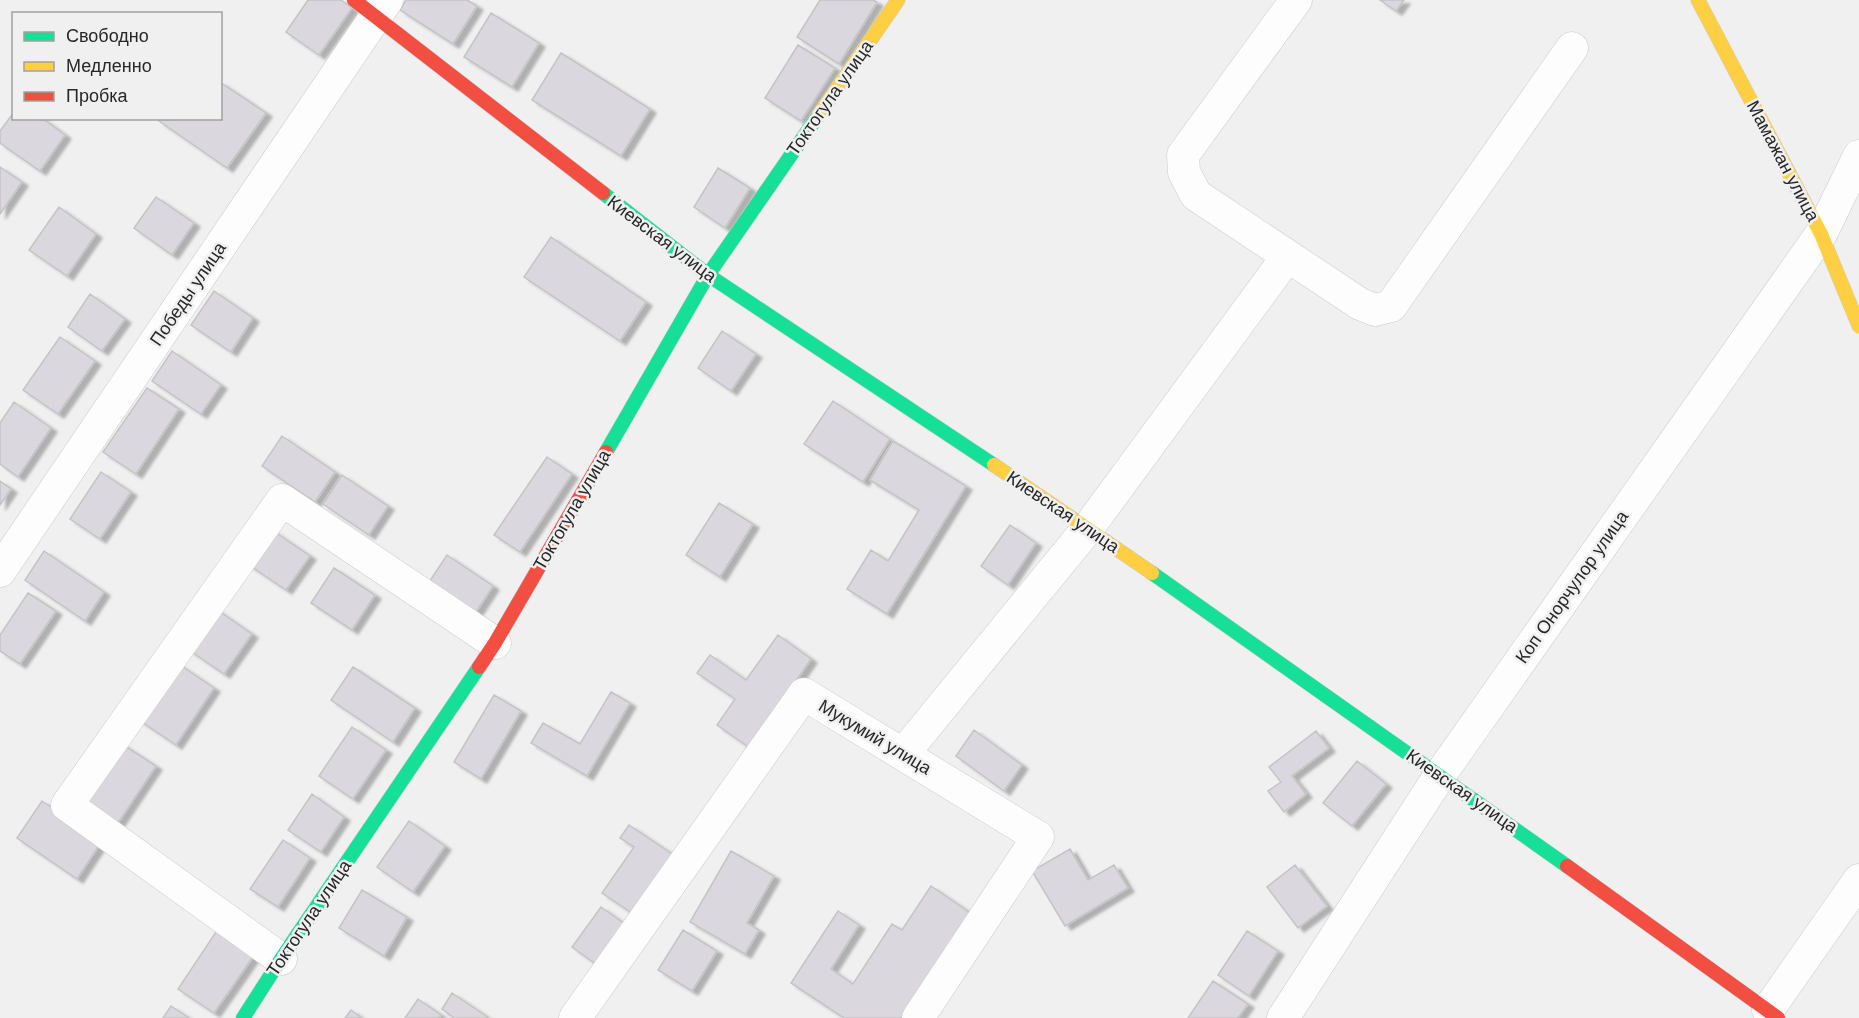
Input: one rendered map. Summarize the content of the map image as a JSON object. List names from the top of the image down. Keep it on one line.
{"streets":{"street":["Токтогула улица","Мамажан улица","Киевская улица","Победы улица","Коп Онорчулор улица","Мукумий улица"]},"crossings":[["Токтогула улица","Киевская улица"],["Мамажан улица","Коп Онорчулор улица"],["Киевская улица","Победы улица"],["Киевская улица","Коп Онорчулор улица"]],"legend":["Свободно","Медленно","Пробка"]}
